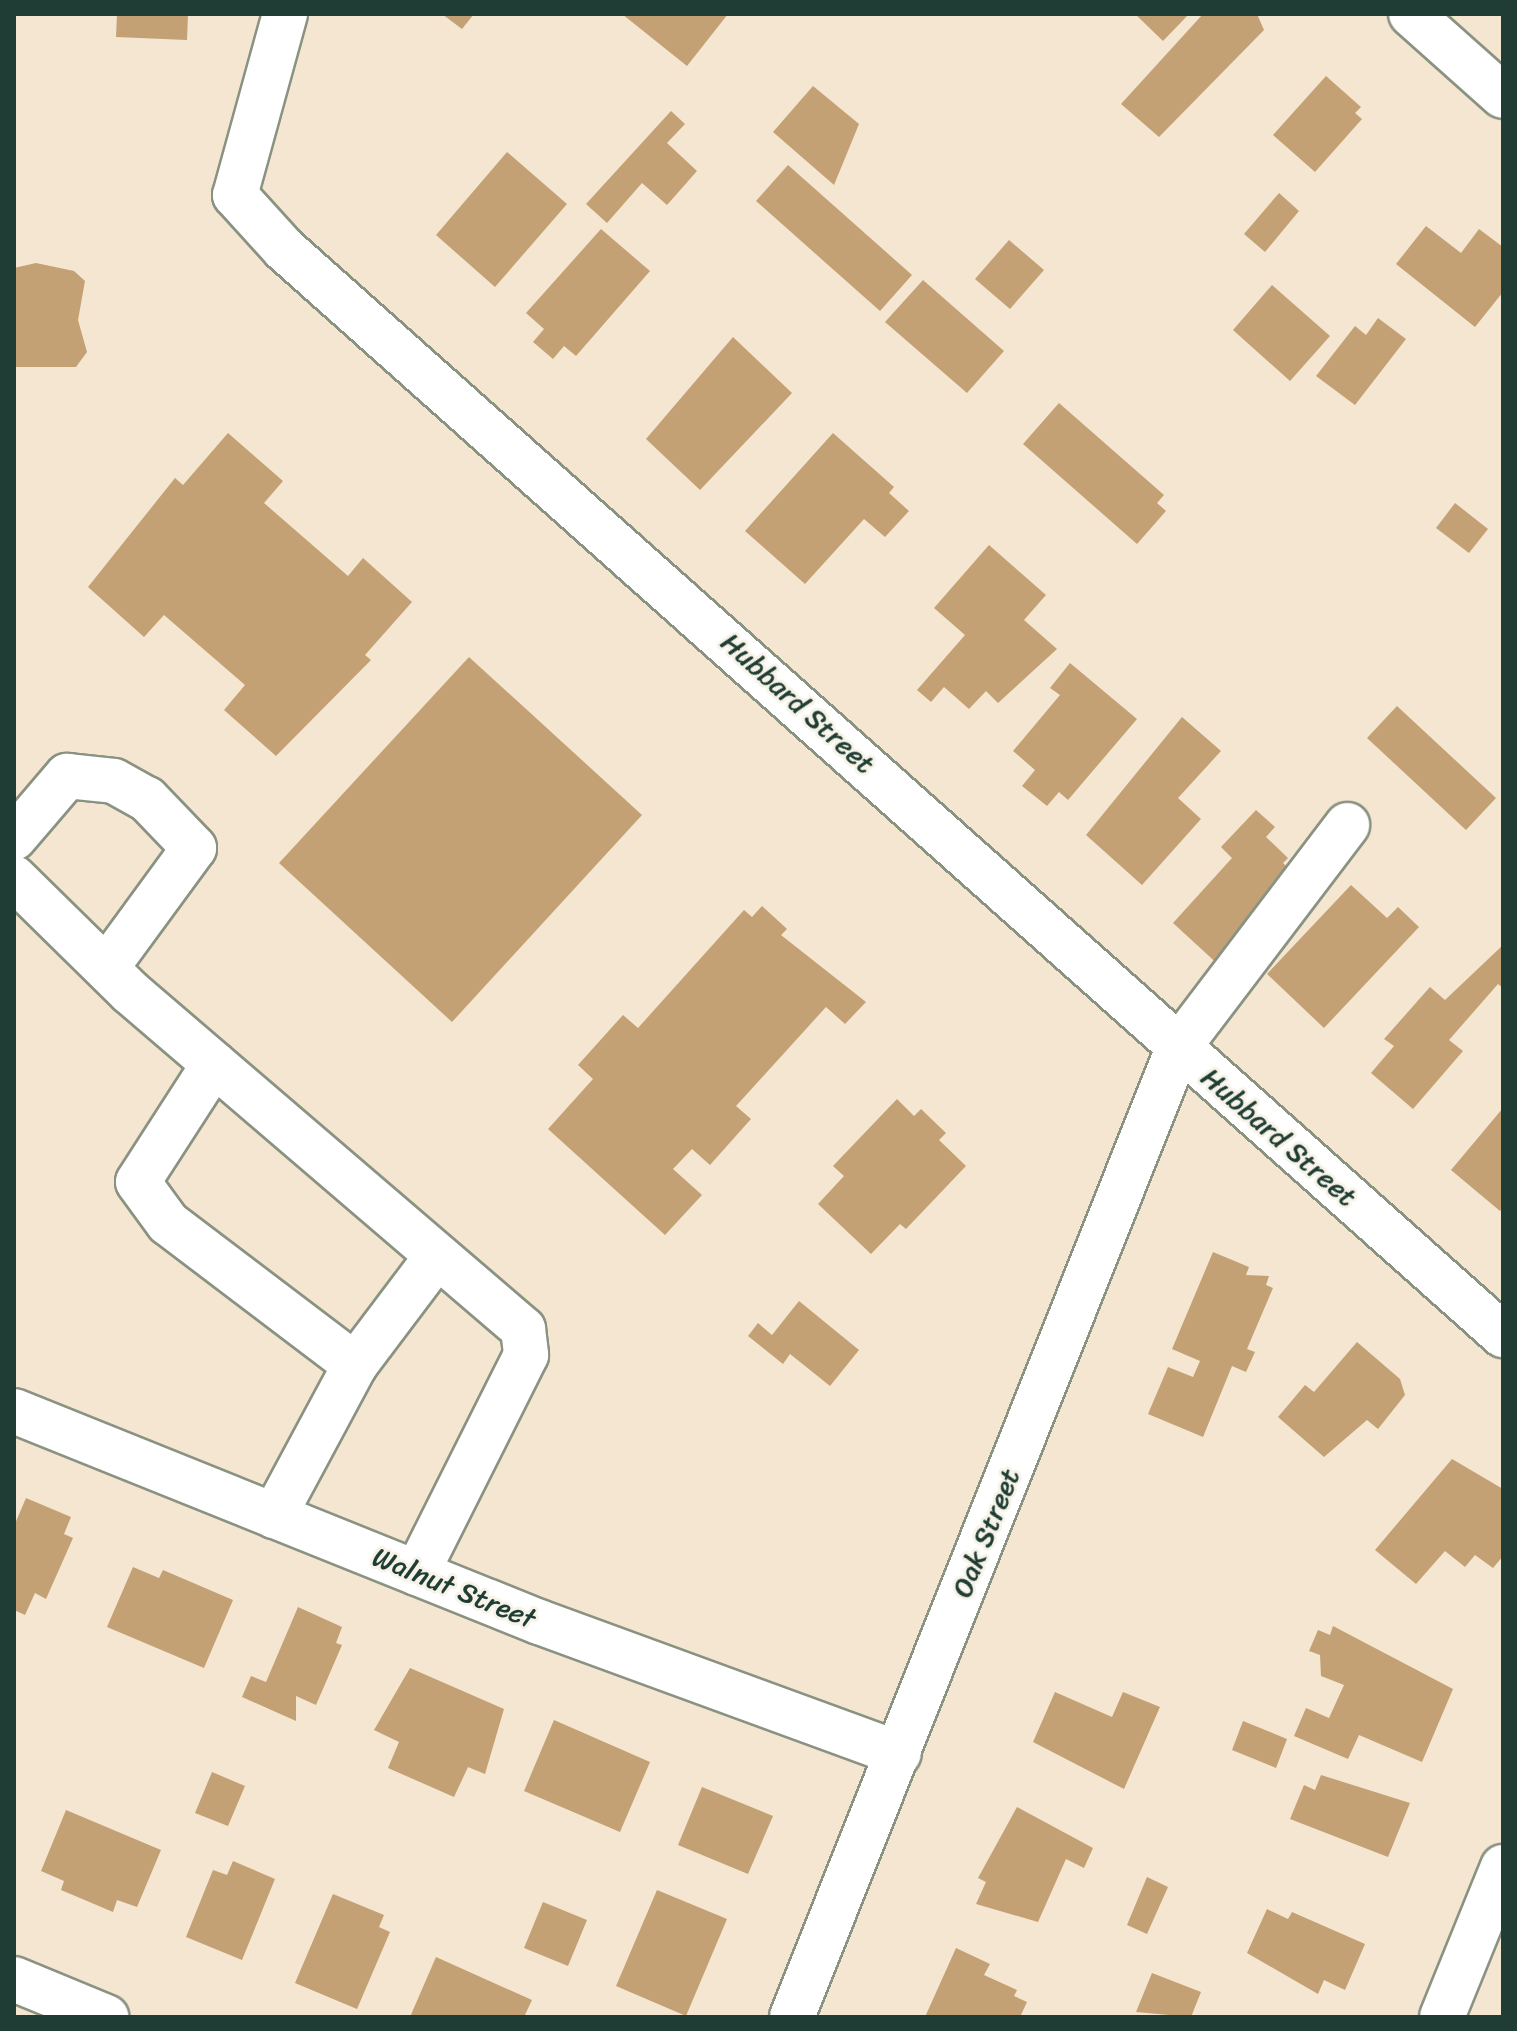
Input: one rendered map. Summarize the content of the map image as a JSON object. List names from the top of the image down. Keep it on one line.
{"streets":{"street":["Hubbard Street","Oak Street","Walnut Street"]},"crossings":[["Hubbard Street","Oak Street"],["Oak Street","Walnut Street"]]}
